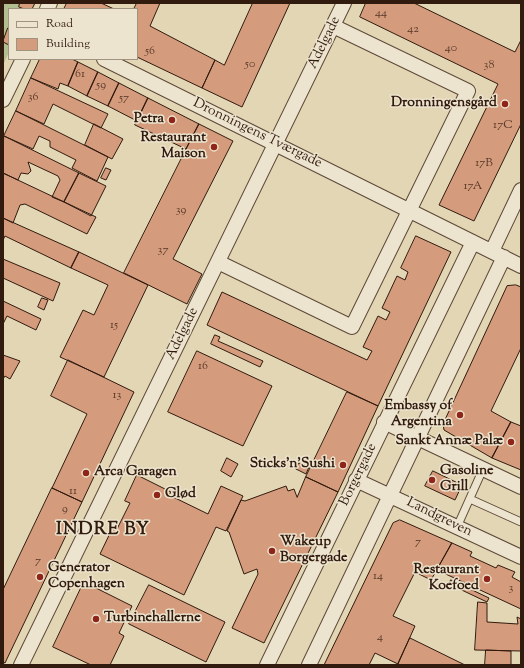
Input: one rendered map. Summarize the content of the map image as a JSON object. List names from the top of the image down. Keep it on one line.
{"streets":{"street":["Adelgade","Dronningens Tværgade","Borgergade","Landgreven"]},"crossings":[["Adelgade","Dronningens Tværgade"],["Dronningens Tværgade","Borgergade"],["Borgergade","Landgreven"]],"districts":["INDRE BY"],"places":["Dronningensgård","Petra","Restaurant Maison","Embassy of Argentina","Sankt Annæ Palæ","Sticks'n'Sushi","Arca Garagen","Gasoline Grill","Glød","Wakeup Borgergade","Generator Copenhagen","Restaurant Koefoed","Turbinehallerne"],"house_numbers":["44","42","40","56","50","38","61","59","36","57","17C","17B","17A","39","37","15","16","13","11","9","7","7","14","3","4"],"legend":["Road","Building"]}
